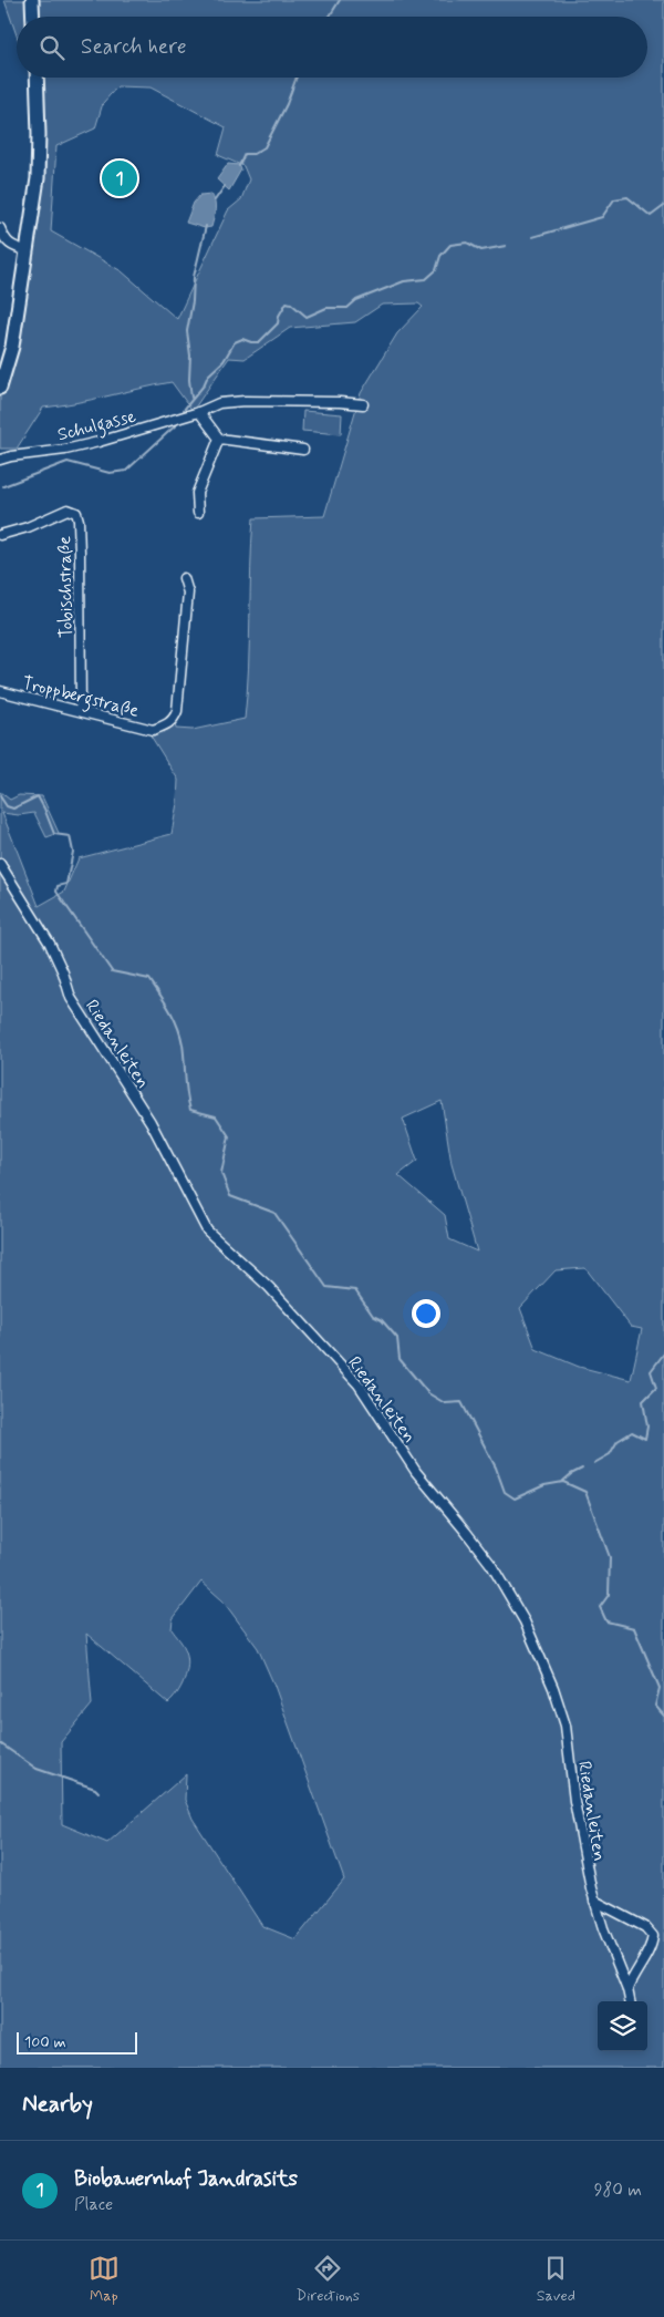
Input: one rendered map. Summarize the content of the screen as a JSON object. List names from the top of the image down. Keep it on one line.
{"streets":{"street":["Schulgasse","Tobischstraße","Troppbergstraße","Riedanleiten"]},"crossings":[["Tobischstraße","Troppbergstraße"]],"scale_bar":"100 m","page":{"search":"Search here","pins":"1","scale":"100 m","heading":"Nearby","list":[{"mark":"1","name":"Biobauernhof Jandrasits","note":"Place","value":"980 m"}],"nav":["Map","Directions","Saved"]}}
